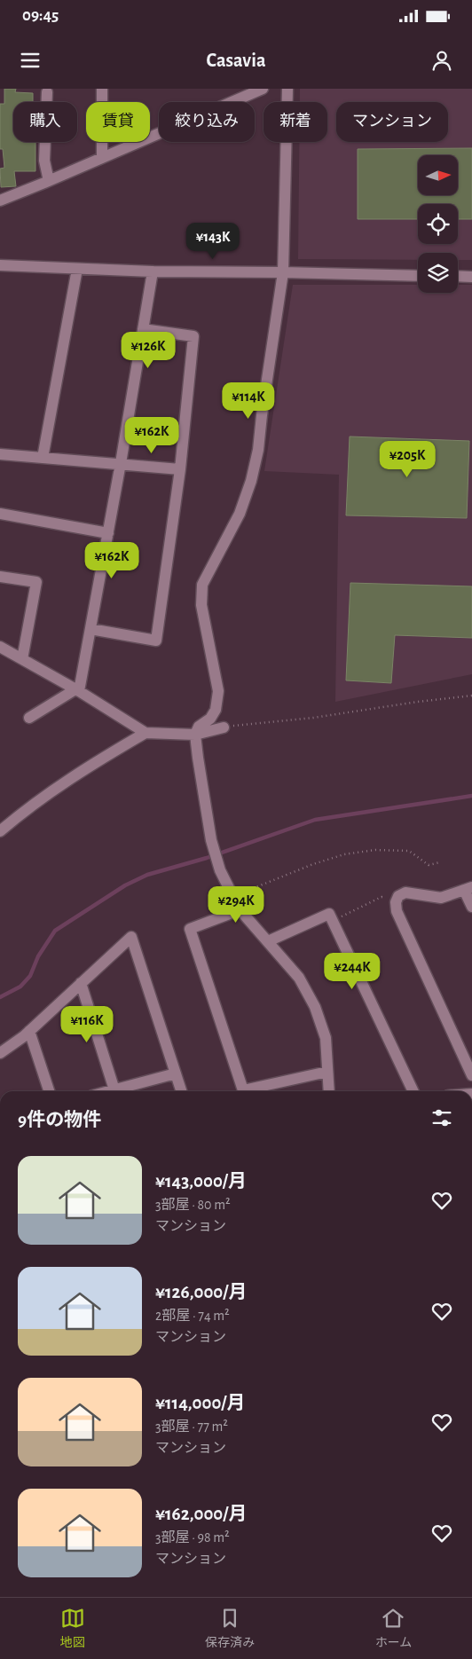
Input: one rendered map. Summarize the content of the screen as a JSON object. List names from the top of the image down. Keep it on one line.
{"north":"right","page":{"status":"09:45","header":"Casavia","chip":["購入","賃貸","絞り込み","新着","マンション"],"price":["¥143K","¥126K","¥114K","¥162K","¥205K","¥162K","¥294K","¥244K","¥116K"],"heading":"9件の物件","list":[{"name":"¥143,000/月","note":"3部屋 · 80 m² · マンション"},{"name":"¥126,000/月","note":"2部屋 · 74 m² · マンション"},{"name":"¥114,000/月","note":"3部屋 · 77 m² · マンション"},{"name":"¥162,000/月","note":"3部屋 · 98 m² · マンション"}],"tabs":["地図","保存済み","ホーム"]}}
